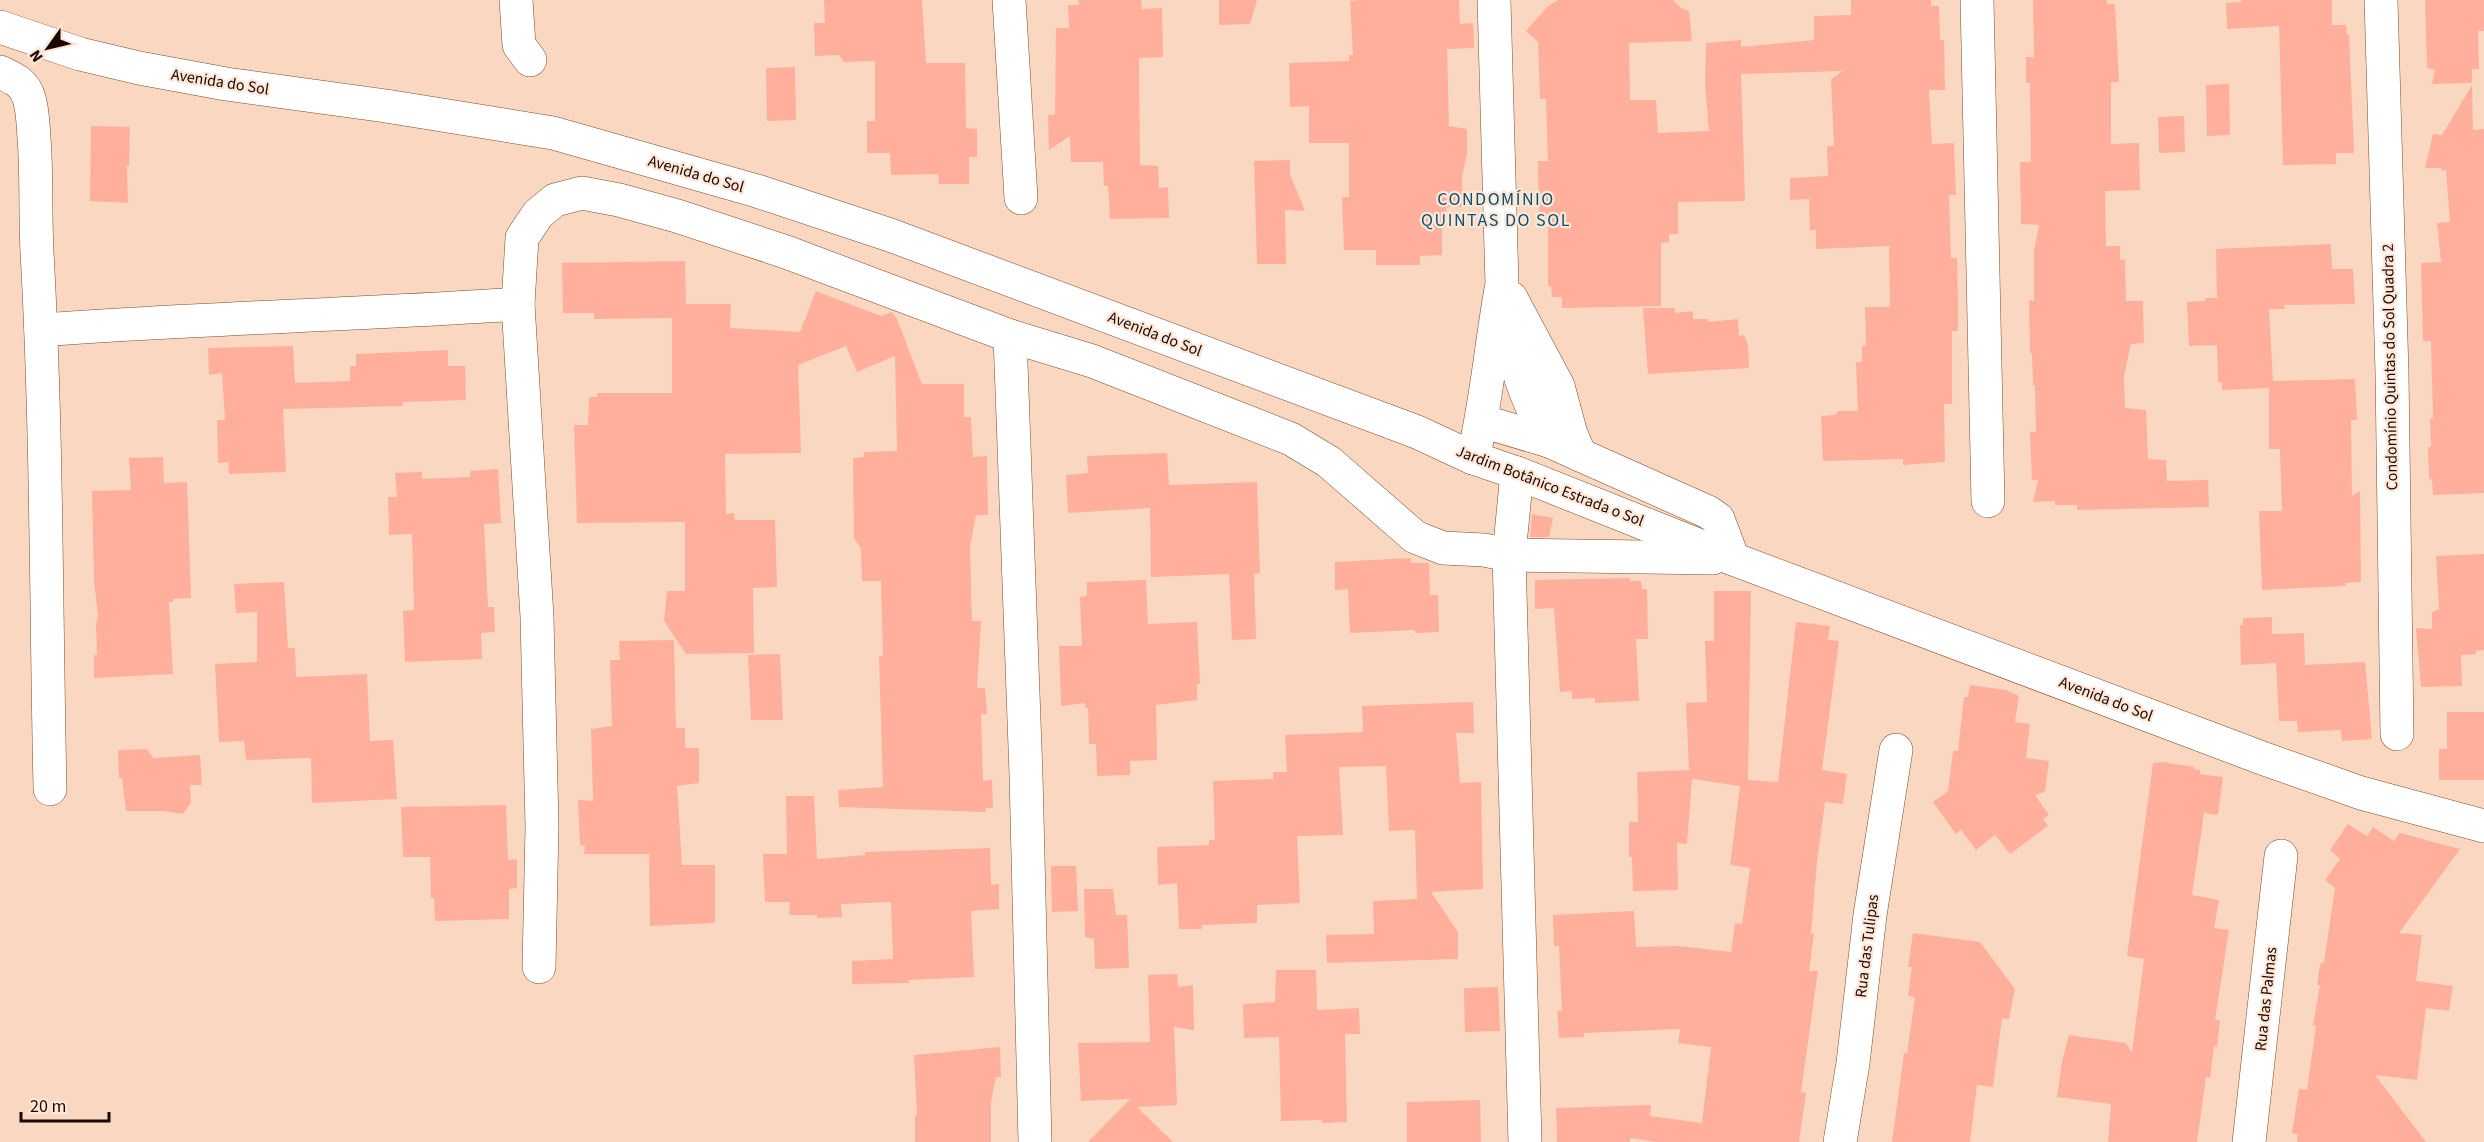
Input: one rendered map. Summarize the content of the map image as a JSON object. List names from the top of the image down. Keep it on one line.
{"streets":{"street":["Avenida do Sol","Condomínio Quintas do Sol Quadra 2","Jardim Botânico Estrada o Sol","Rua das Tulipas","Rua das Palmas"]},"crossings":[["Avenida do Sol","Jardim Botânico Estrada o Sol"]],"districts":["CONDOMÍNIO QUINTAS DO SOL"],"scale_bar":"20 m","north":"bottom left"}
